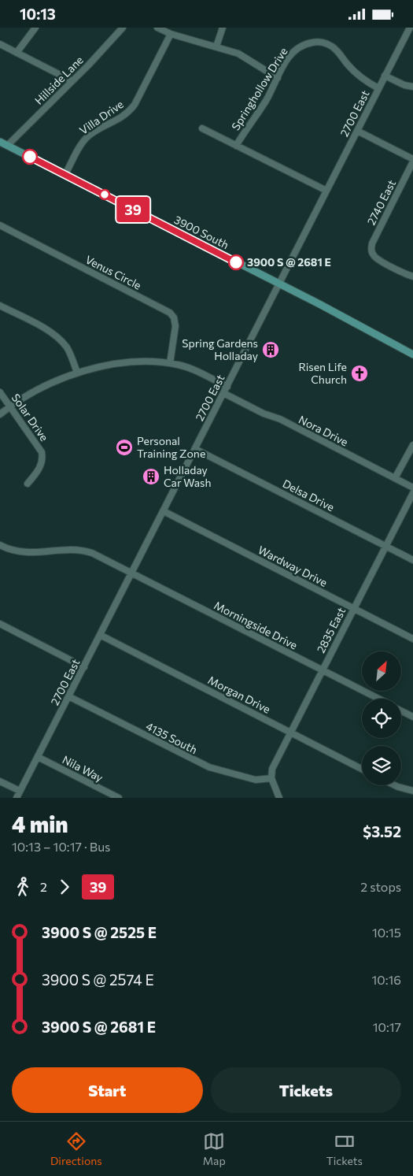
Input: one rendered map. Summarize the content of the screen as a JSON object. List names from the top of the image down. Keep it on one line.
{"streets":{"main road":["3900 South"],"street":["Hillside Lane","Springhollow Drive","2700 East","Villa Drive","2740 East","Venus Circle","Solar Drive","Nora Drive","Delsa Drive","Wardway Drive","Morningside Drive","2835 East","Morgan Drive","4135 South","Nila Way"]},"crossings":[["Hillside Lane","3900 South"],["Springhollow Drive","2700 East"],["2700 East","3900 South"],["2700 East","Nora Drive"],["2700 East","Delsa Drive"],["2700 East","Wardway Drive"],["2700 East","Morningside Drive"],["2700 East","Morgan Drive"],["2700 East","4135 South"],["2700 East","Nila Way"],["Villa Drive","3900 South"],["Delsa Drive","2835 East"],["Wardway Drive","2835 East"],["Morningside Drive","2835 East"],["2835 East","Morgan Drive"],["2835 East","4135 South"]],"places":{"other":["3900 S @ 2681 E"],"building":["Spring Gardens Holladay","Holladay Car Wash"],"church":["Risen Life Church"],"sports":["Personal Training Zone"]},"lines":["bus line 39"],"north":"top right","page":{"status":"10:13","on_map":"39","heading":["4 min","10:13 – 10:17 · Bus","$3.52"],"legs":["2","39","2 stops"],"list":[{"name":"3900 S @ 2525 E","value":"10:15"},{"name":"3900 S @ 2574 E","value":"10:16"},{"name":"3900 S @ 2681 E","value":"10:17"}],"buttons":["Start","Tickets"],"tabs":["Directions","Map","Tickets"]}}
